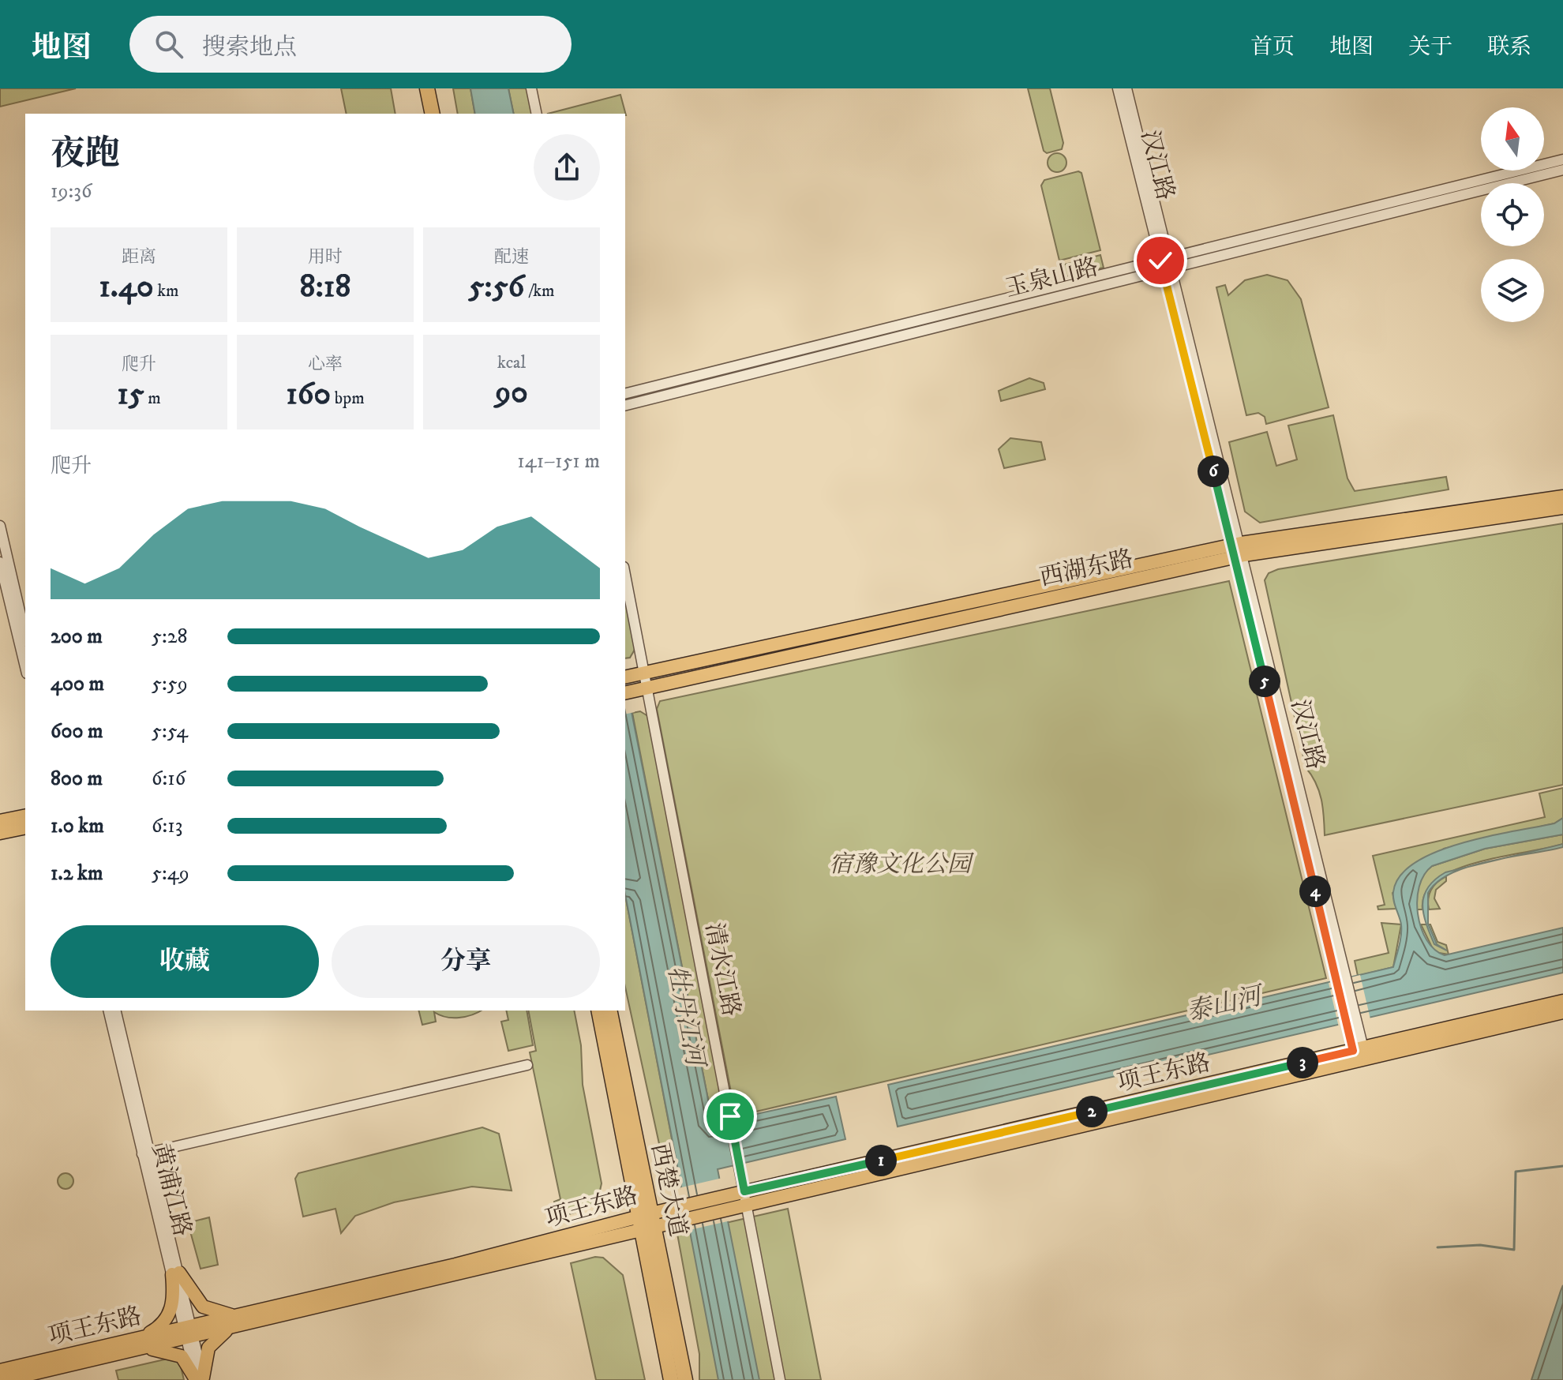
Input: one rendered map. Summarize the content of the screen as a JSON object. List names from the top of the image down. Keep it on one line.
{"streets":{"highway":["西楚大道"],"main road":["西湖东路","项王东路"],"street":["汉江路","玉泉山路","清水江路","黄浦江路"]},"crossings":[["汉江路","玉泉山路"],["汉江路","西湖东路"],["汉江路","项王东路"],["西湖东路","清水江路"],["清水江路","项王东路"],["项王东路","黄浦江路"],["项王东路","西楚大道"]],"water":["泰山河","牡丹江河"],"parks":["宿豫文化公园"],"north":"top","page":{"header":"地图","search":"搜索地点","nav":["首页","地图","关于","联系"],"heading":["夜跑","19:36"],"stats":[["距离","1.40 km"],["用时","8:18"],["配速","5:56 /km"],["爬升","15 m"],["心率","160 bpm"],["kcal","90"]],"chart":["爬升","141–151 m"],"pins":["6","5","4","3","2","1"],"list":[{"name":"200 m","note":"5:28"},{"name":"400 m","note":"5:59"},{"name":"600 m","note":"5:54"},{"name":"800 m","note":"6:16"},{"name":"1.0 km","note":"6:13"},{"name":"1.2 km","note":"5:49"}],"buttons":["收藏","分享"]}}
